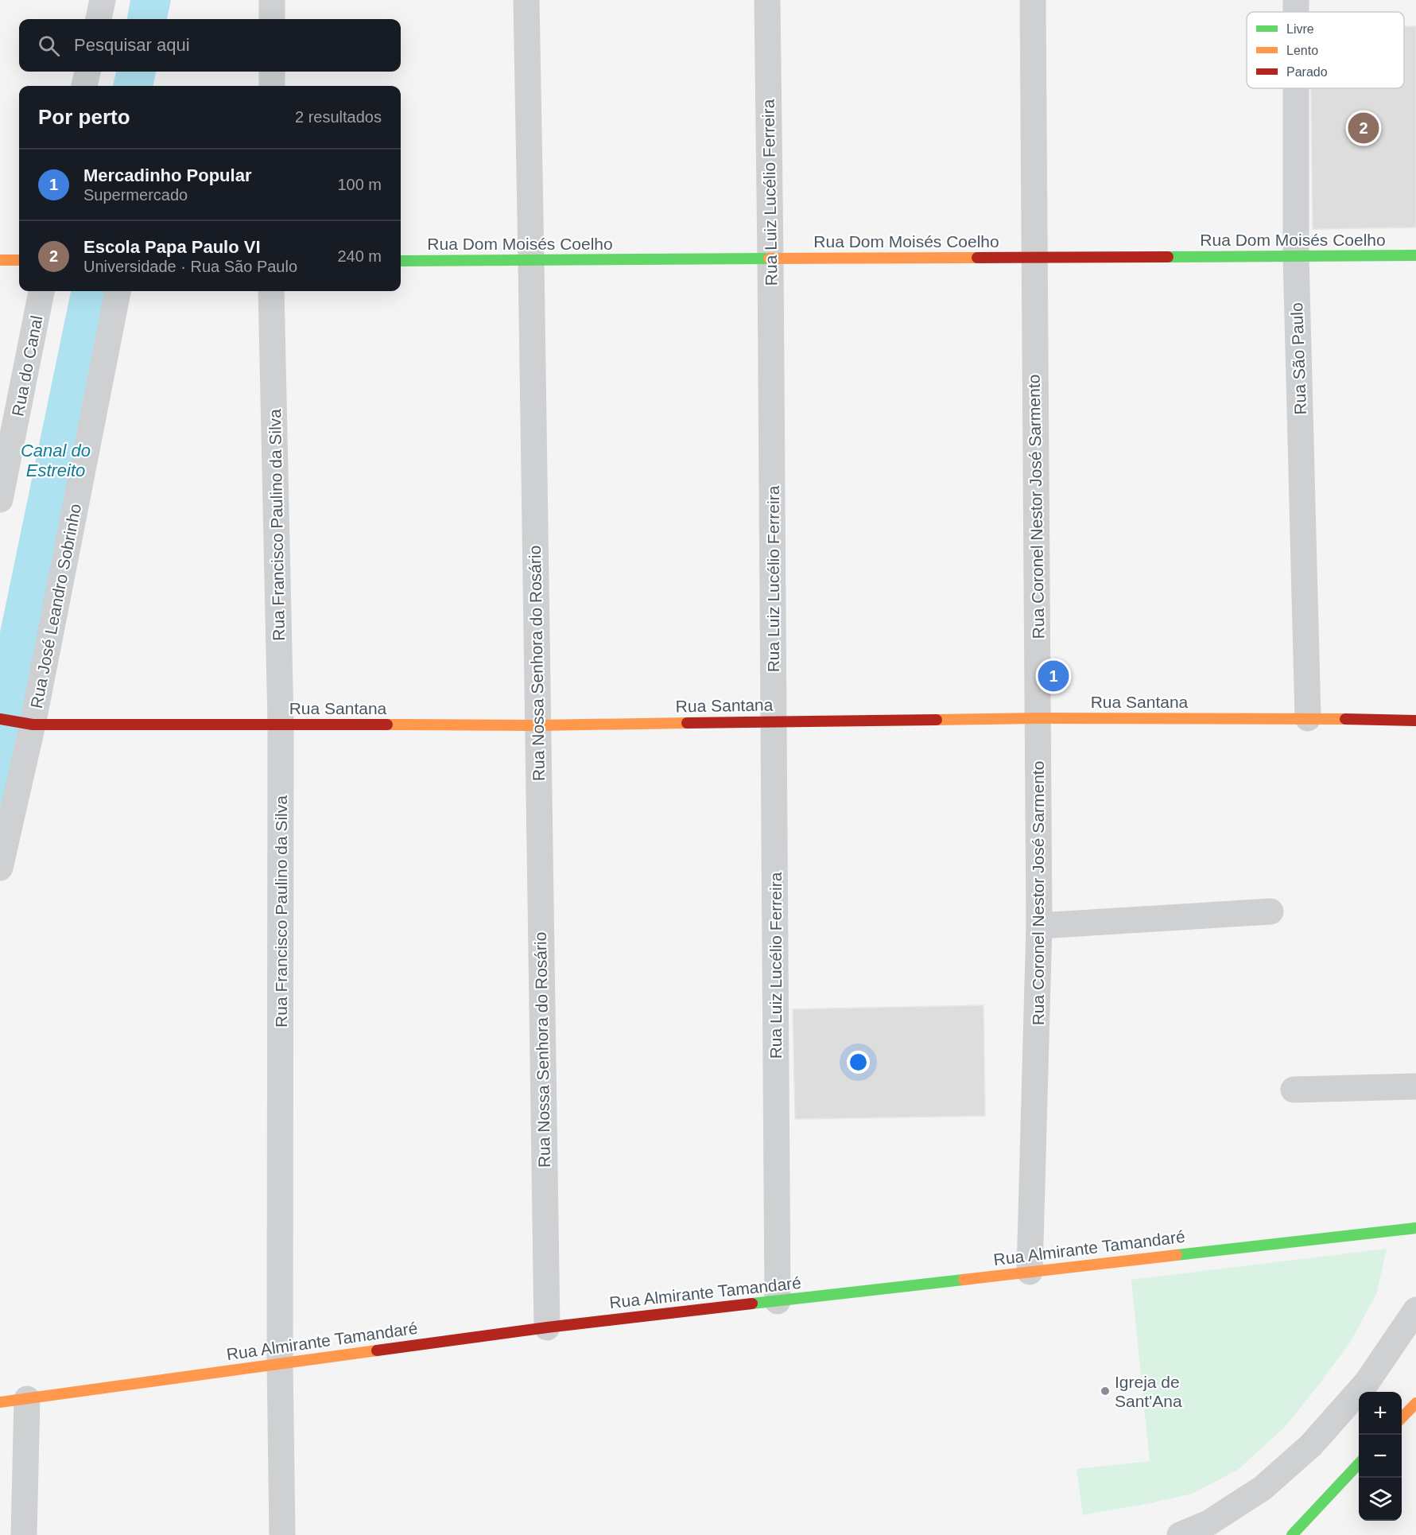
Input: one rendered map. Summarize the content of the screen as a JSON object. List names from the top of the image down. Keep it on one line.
{"streets":{"street":["Rua Luiz Lucélio Ferreira","Rua Dom Moisés Coelho","Rua São Paulo","Rua do Canal","Rua Coronel Nestor José Sarmento","Rua Francisco Paulino da Silva","Rua José Leandro Sobrinho","Rua Nossa Senhora do Rosário","Rua Santana","Rua Almirante Tamandaré"]},"crossings":[["Rua Luiz Lucélio Ferreira","Rua Dom Moisés Coelho"],["Rua Luiz Lucélio Ferreira","Rua Santana"],["Rua Luiz Lucélio Ferreira","Rua Almirante Tamandaré"],["Rua Dom Moisés Coelho","Rua São Paulo"],["Rua Dom Moisés Coelho","Rua Coronel Nestor José Sarmento"],["Rua Dom Moisés Coelho","Rua Nossa Senhora do Rosário"],["Rua São Paulo","Rua Santana"],["Rua Coronel Nestor José Sarmento","Rua Santana"],["Rua Coronel Nestor José Sarmento","Rua Almirante Tamandaré"],["Rua Francisco Paulino da Silva","Rua Santana"],["Rua Francisco Paulino da Silva","Rua Almirante Tamandaré"],["Rua José Leandro Sobrinho","Rua Santana"],["Rua Nossa Senhora do Rosário","Rua Santana"],["Rua Nossa Senhora do Rosário","Rua Almirante Tamandaré"]],"water":["Canal do Estreito"],"places":["Igreja de Sant'Ana"],"legend":["Livre","Lento","Parado"],"page":{"search":"Pesquisar aqui","heading":["Por perto","2 resultados"],"pins":["2","1"],"list":[{"mark":"1","name":"Mercadinho Popular","note":"Supermercado","value":"100 m"},{"mark":"2","name":"Escola Papa Paulo VI","note":"Universidade · Rua São Paulo","value":"240 m"}],"map_buttons":["+","−"]}}
